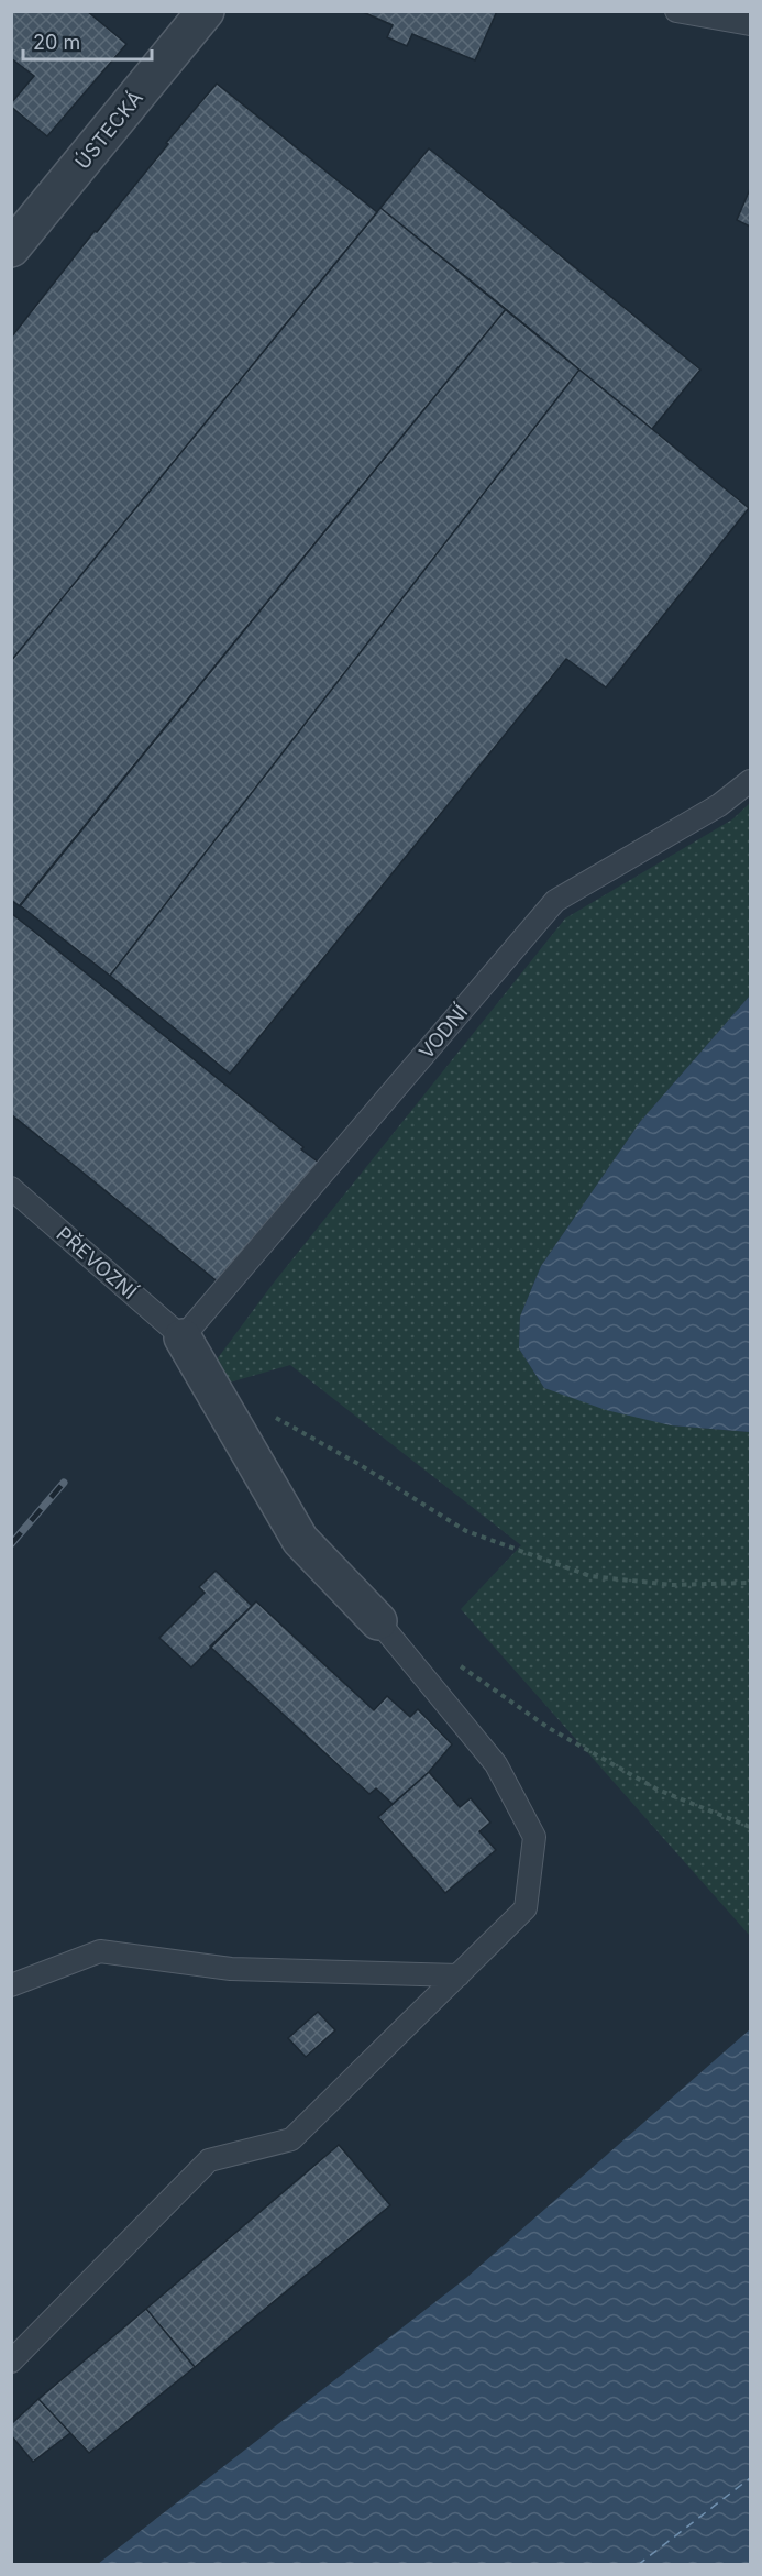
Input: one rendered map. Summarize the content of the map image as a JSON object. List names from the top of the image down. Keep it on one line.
{"streets":{"street":["ÚSTECKÁ"],"lane":["VODNÍ","PŘEVOZNÍ"]},"crossings":[["VODNÍ","PŘEVOZNÍ"]],"scale_bar":"20 m"}
